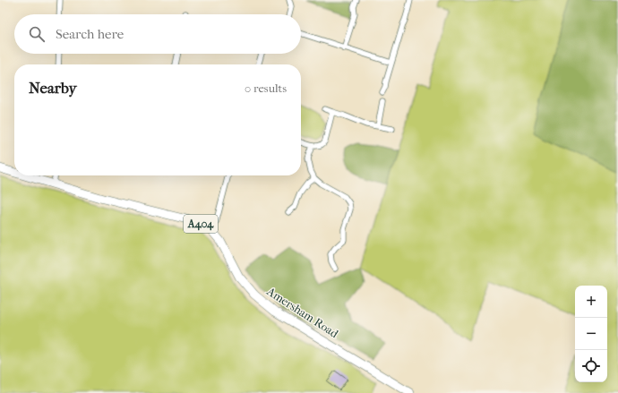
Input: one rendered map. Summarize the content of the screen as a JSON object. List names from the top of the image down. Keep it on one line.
{"streets":{"main road":["A404","Amersham Road"]},"page":{"search":"Search here","heading":["Nearby","0 results"],"map_buttons":["+","−"]}}
